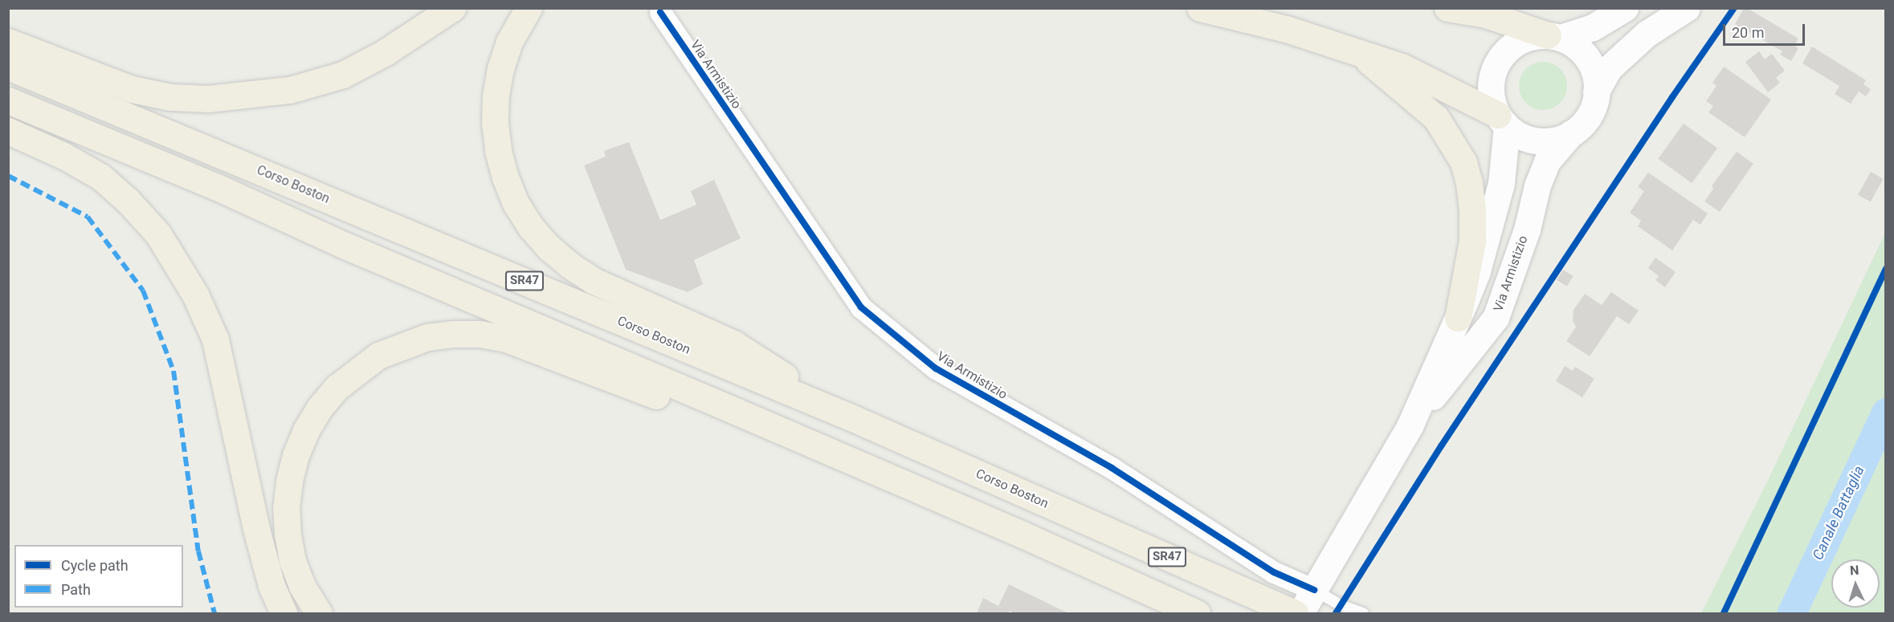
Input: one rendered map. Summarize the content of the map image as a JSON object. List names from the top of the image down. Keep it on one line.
{"streets":{"highway":["Corso Boston","SR47"],"street":["Via Armistizio"]},"water":["Canale Battaglia"],"legend":["Cycle path","Path"],"scale_bar":"20 m","north":"top"}
